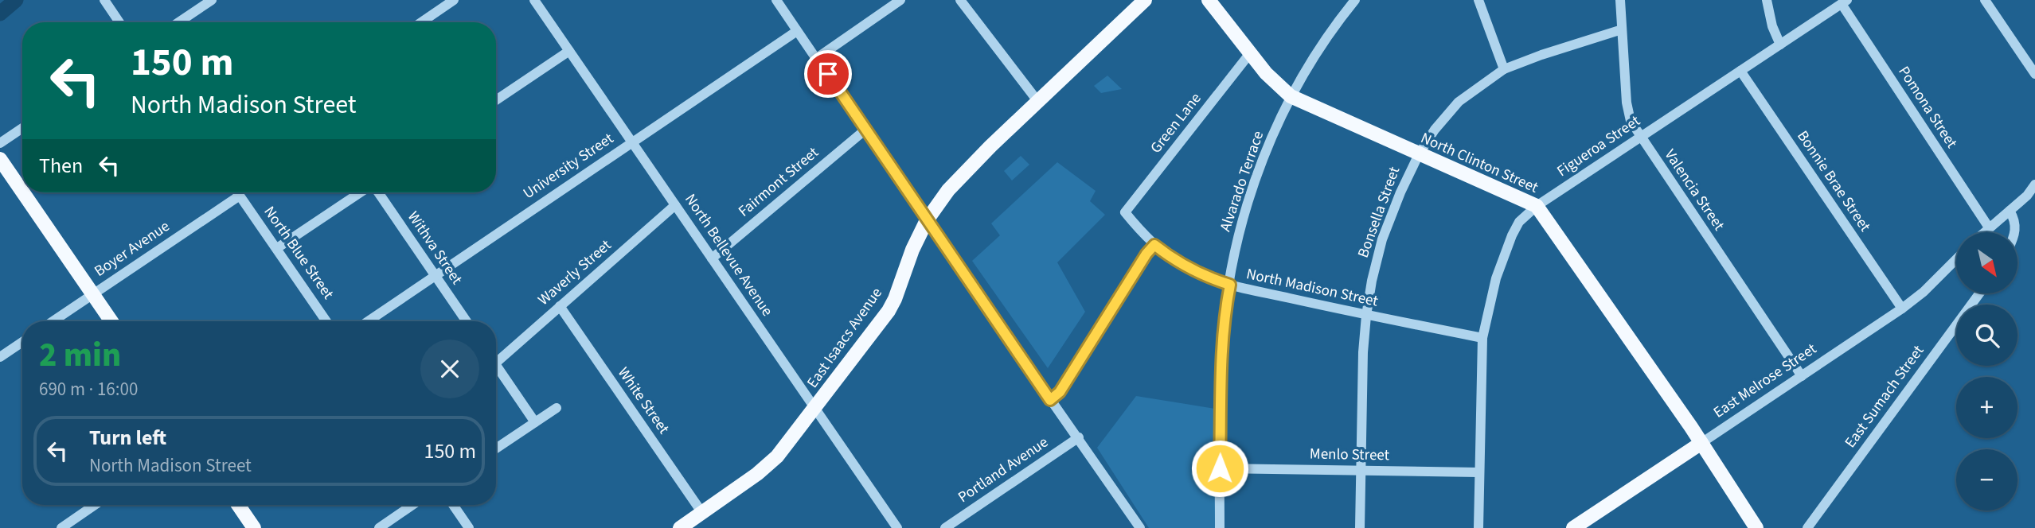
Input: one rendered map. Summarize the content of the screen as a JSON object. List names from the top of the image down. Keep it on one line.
{"streets":{"main road":["North Clinton Street","East Isaacs Avenue","East Melrose Street"],"street":["Pomona Street","Green Lane","Figueroa Street","University Street","Alvarado Terrace","Bonnie Brae Street","Fairmont Street","Valencia Street","Bonsella Street","Withva Street","Boyer Avenue","North Blue Street","North Bellevue Avenue","Waverly Street","North Madison Street","East Sumach Street","White Street","Menlo Street","Portland Avenue"]},"crossings":[["Pomona Street","Figueroa Street"],["Green Lane","North Clinton Street"],["Green Lane","North Madison Street"],["Figueroa Street","North Clinton Street"],["Figueroa Street","Bonnie Brae Street"],["Figueroa Street","Valencia Street"],["Figueroa Street","North Madison Street"],["Figueroa Street","Menlo Street"],["North Clinton Street","Alvarado Terrace"],["North Clinton Street","Bonsella Street"],["North Clinton Street","East Melrose Street"],["University Street","Withva Street"],["University Street","North Bellevue Avenue"],["Alvarado Terrace","North Madison Street"],["Alvarado Terrace","Menlo Street"],["Bonnie Brae Street","East Melrose Street"],["Fairmont Street","North Bellevue Avenue"],["Valencia Street","Bonsella Street"],["Valencia Street","East Melrose Street"],["Bonsella Street","North Madison Street"],["Bonsella Street","Menlo Street"],["Boyer Avenue","North Blue Street"],["North Bellevue Avenue","Waverly Street"],["North Bellevue Avenue","East Isaacs Avenue"],["Waverly Street","White Street"],["East Isaacs Avenue","White Street"]],"north":"bottom right","page":{"turn":["150 m","North Madison Street"],"then":"Then","map_buttons":["+","−"],"heading":["2 min","690 m · 16:00"],"list":[{"name":"Turn left","note":"North Madison Street","value":"150 m"}]}}
